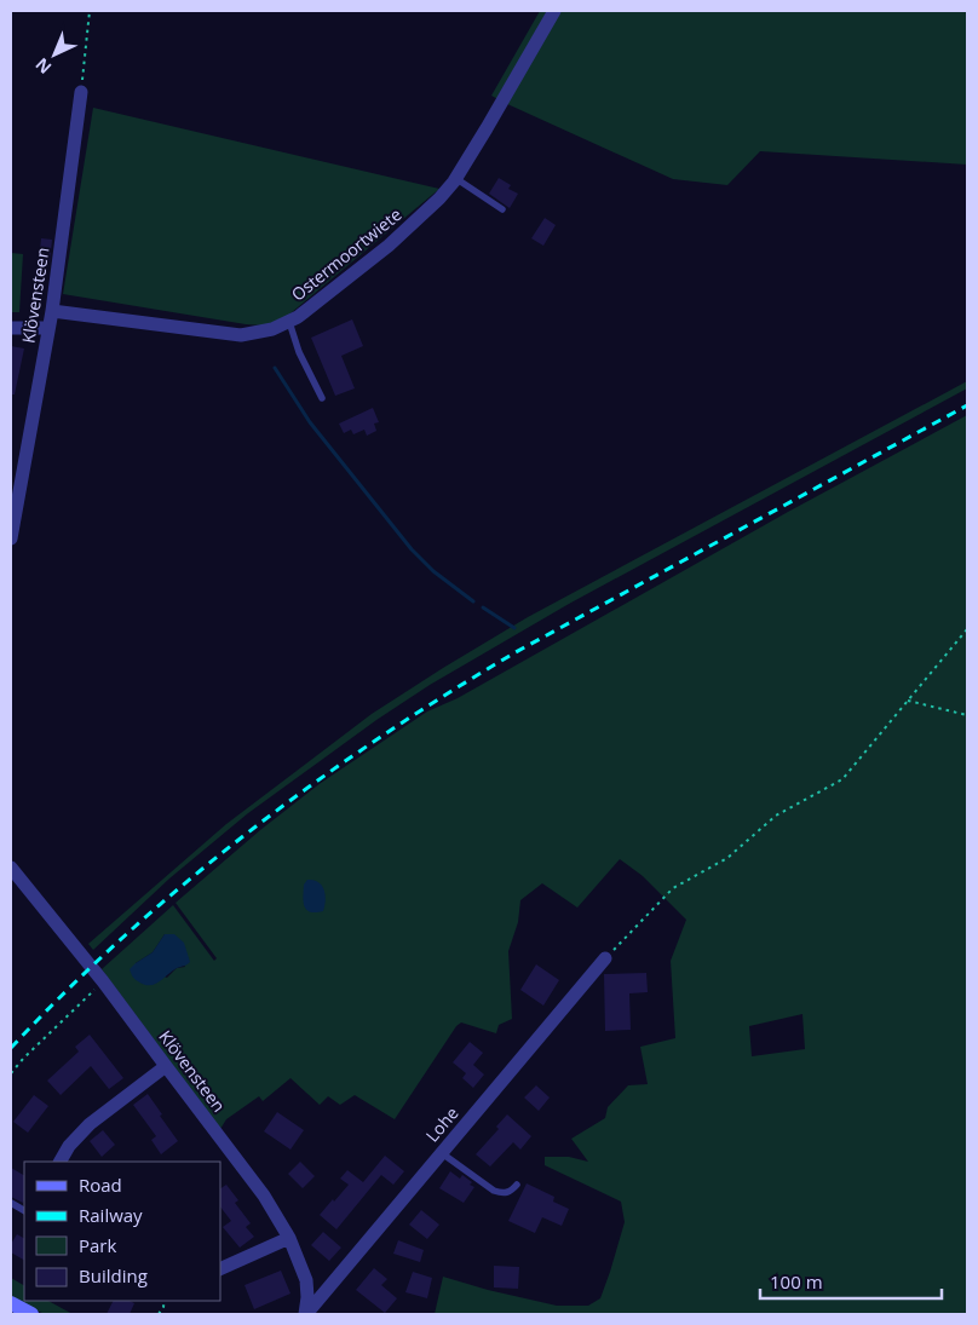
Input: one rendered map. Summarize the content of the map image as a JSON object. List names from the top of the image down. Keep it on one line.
{"streets":{"street":["Ostermoortwiete","Klövensteen","Lohe"]},"crossings":[["Ostermoortwiete","Klövensteen"],["Klövensteen","Lohe"]],"legend":["Road","Railway","Park","Building"],"scale_bar":"100 m","north":"bottom left"}
